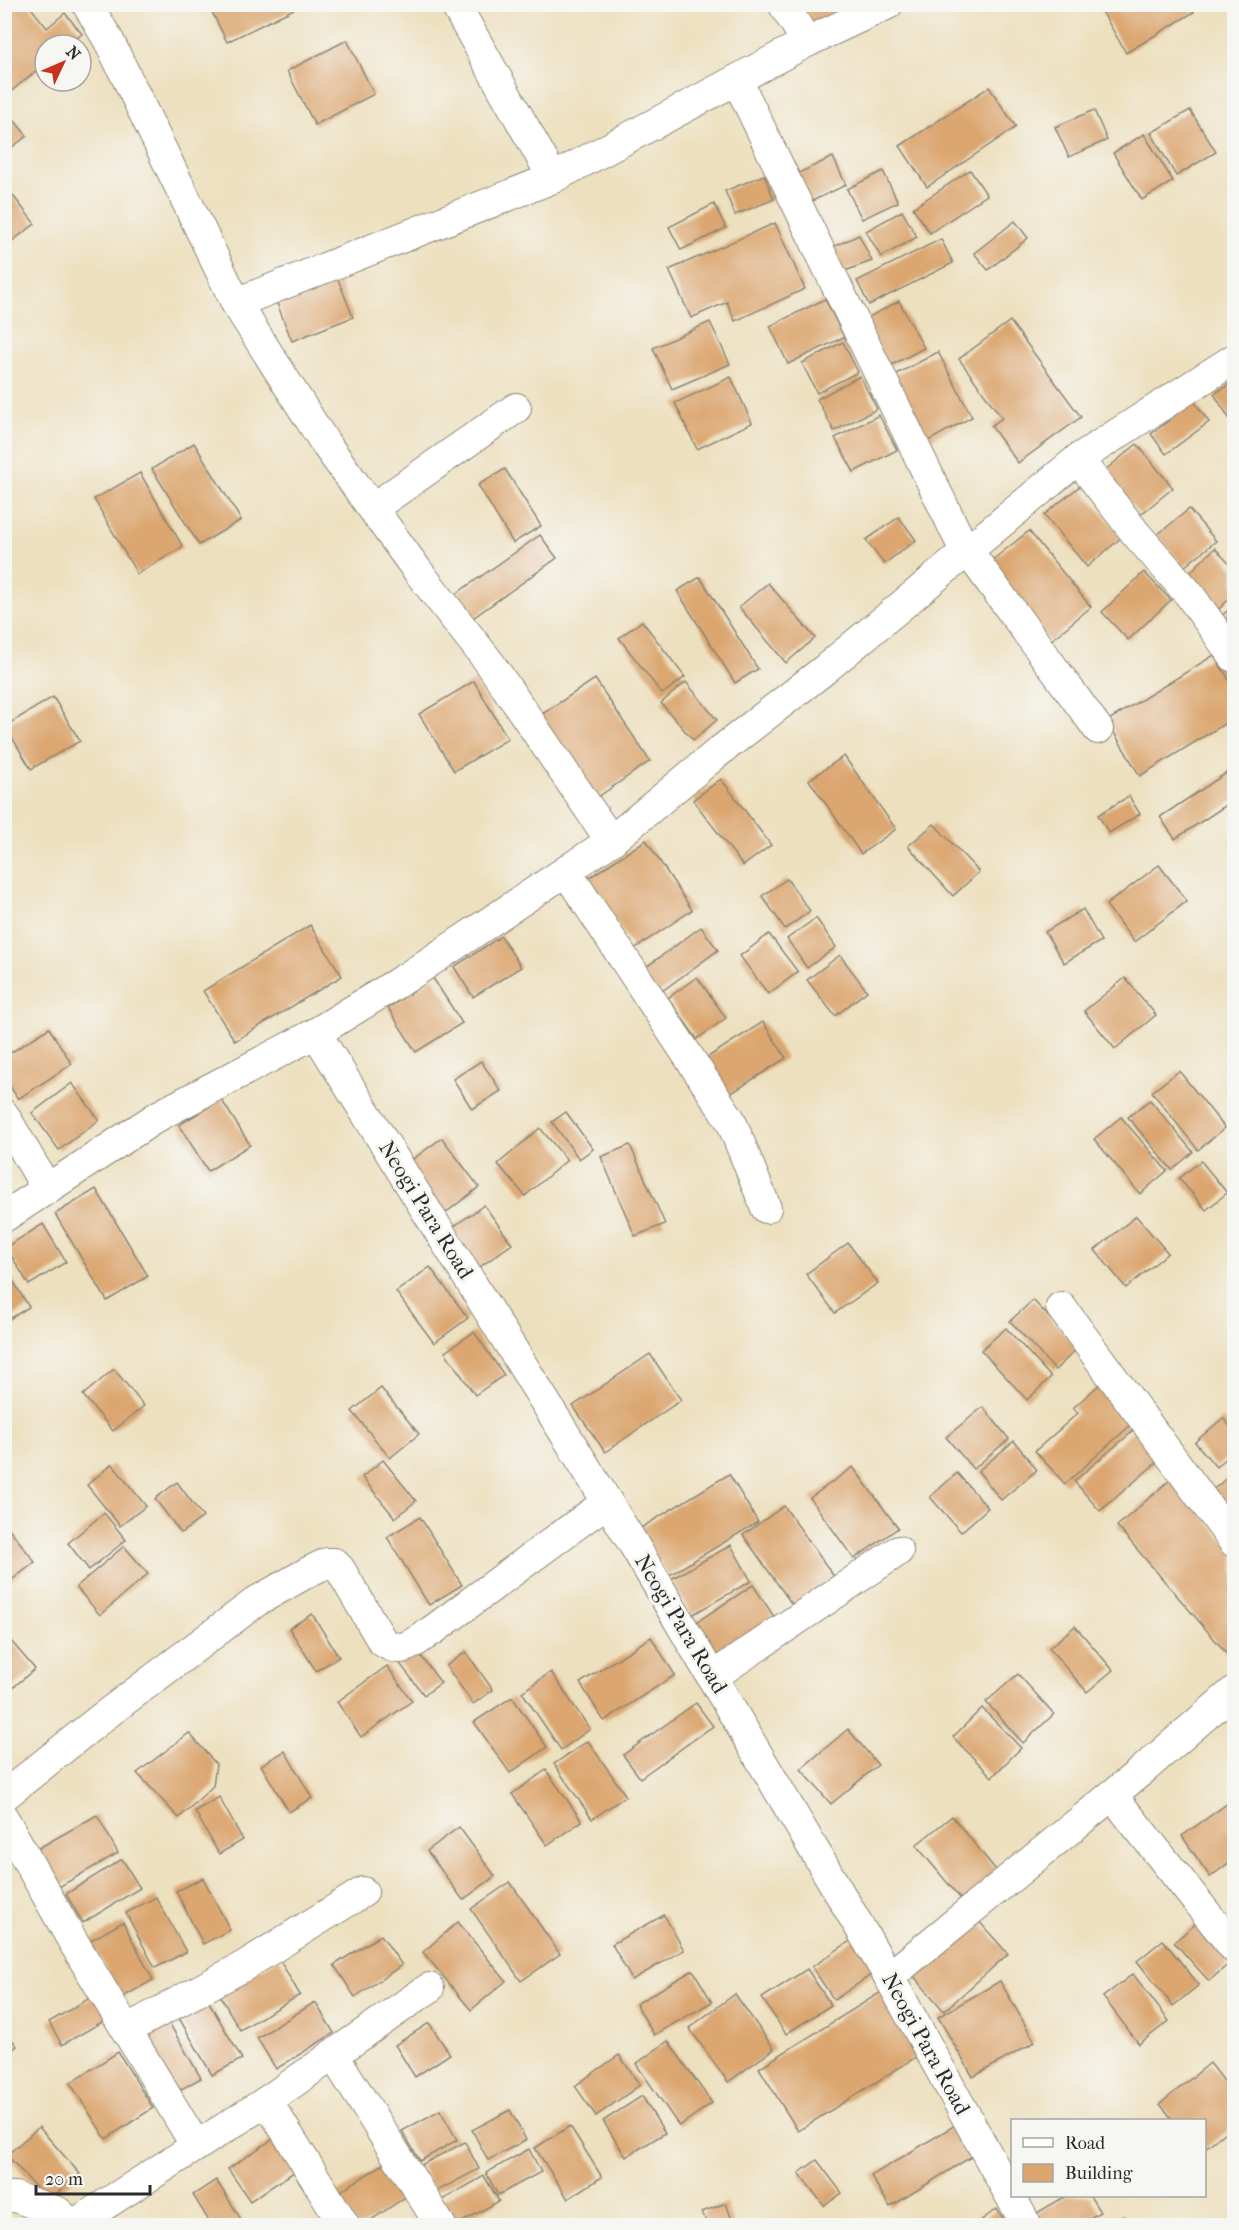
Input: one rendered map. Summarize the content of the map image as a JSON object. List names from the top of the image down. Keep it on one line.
{"streets":{"street":["Neogi Para Road"]},"legend":["Road","Building"],"scale_bar":"20 m","north":"top right"}
